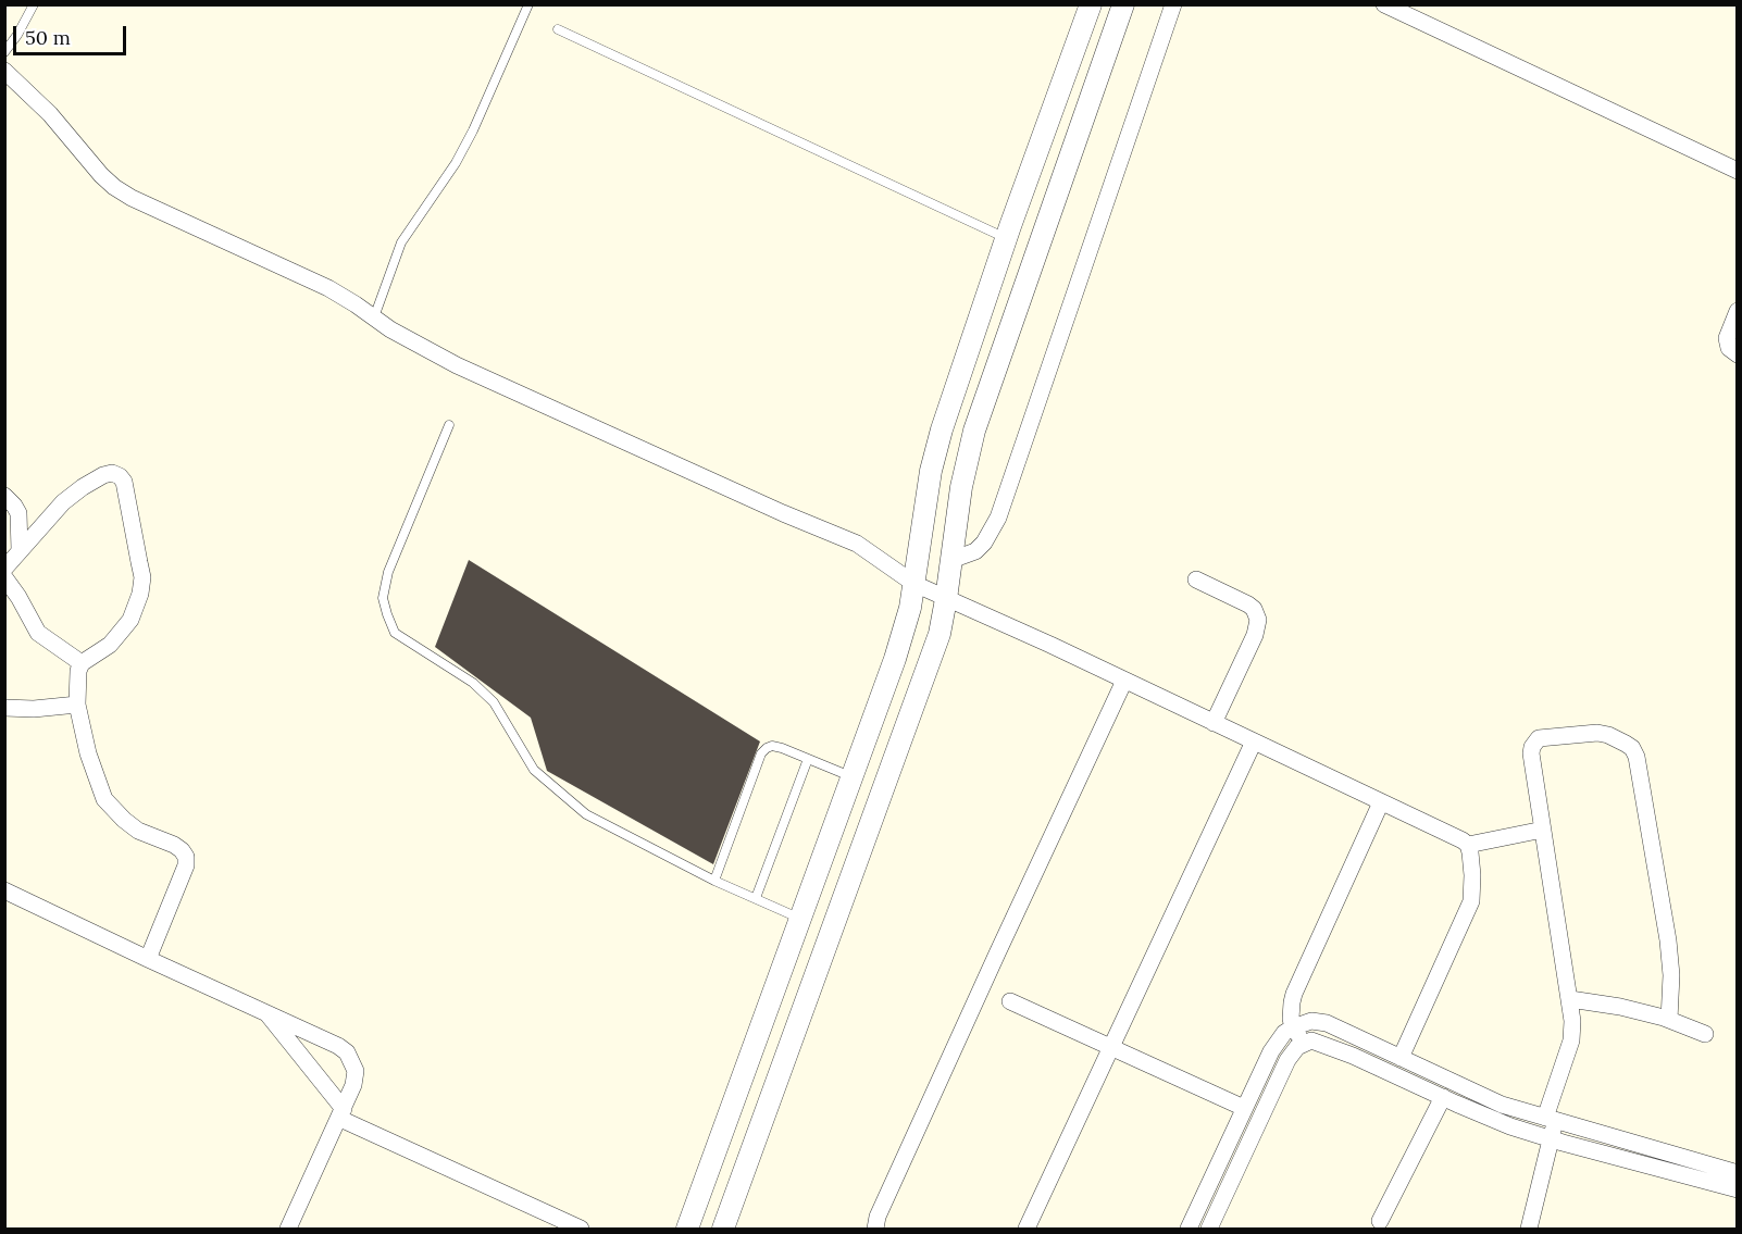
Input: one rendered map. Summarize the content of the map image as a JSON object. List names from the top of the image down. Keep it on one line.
{"scale_bar":"50 m"}
